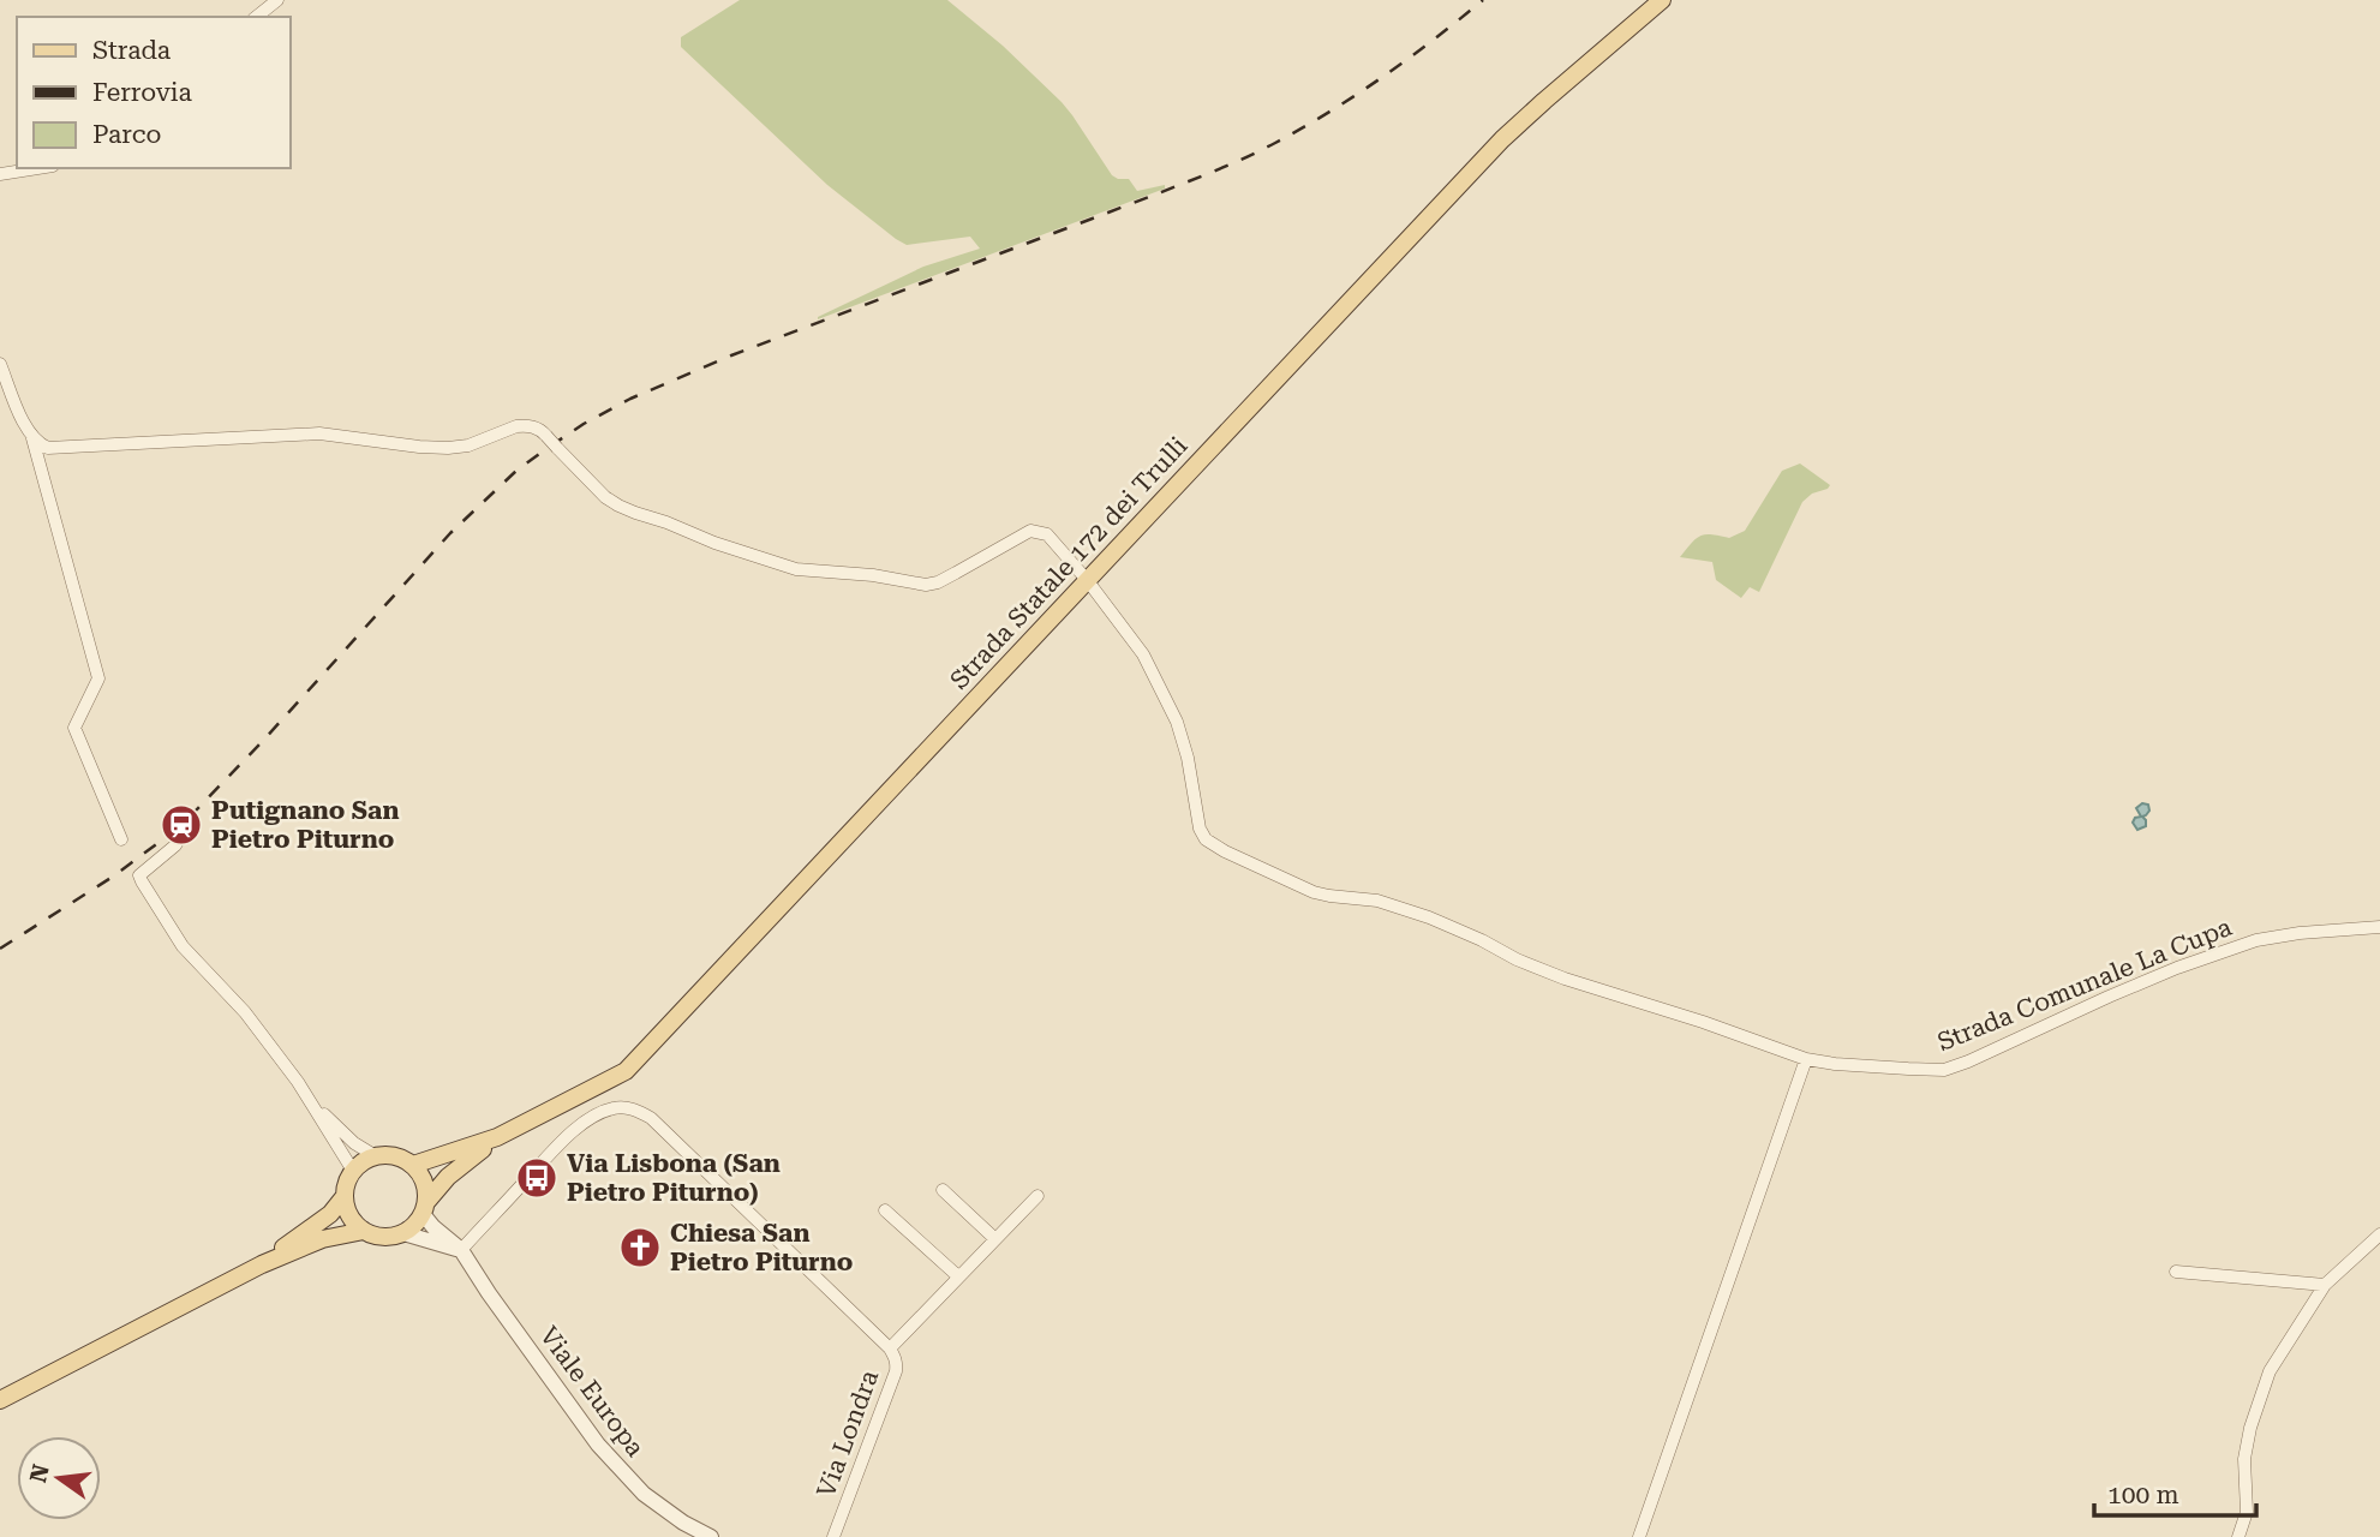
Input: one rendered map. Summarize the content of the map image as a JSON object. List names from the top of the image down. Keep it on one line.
{"streets":{"main road":["Strada Statale 172 dei Trulli"],"street":["Strada Comunale La Cupa","Viale Europa","Via Londra"]},"crossings":[["Strada Statale 172 dei Trulli","Strada Comunale La Cupa"],["Strada Statale 172 dei Trulli","Viale Europa"]],"places":{"station":["Putignano San Pietro Piturno"],"bus stop":["Via Lisbona (San Pietro Piturno)"],"church":["Chiesa San Pietro Piturno"]},"legend":["Strada","Ferrovia","Parco"],"scale_bar":"100 m","north":"left"}
